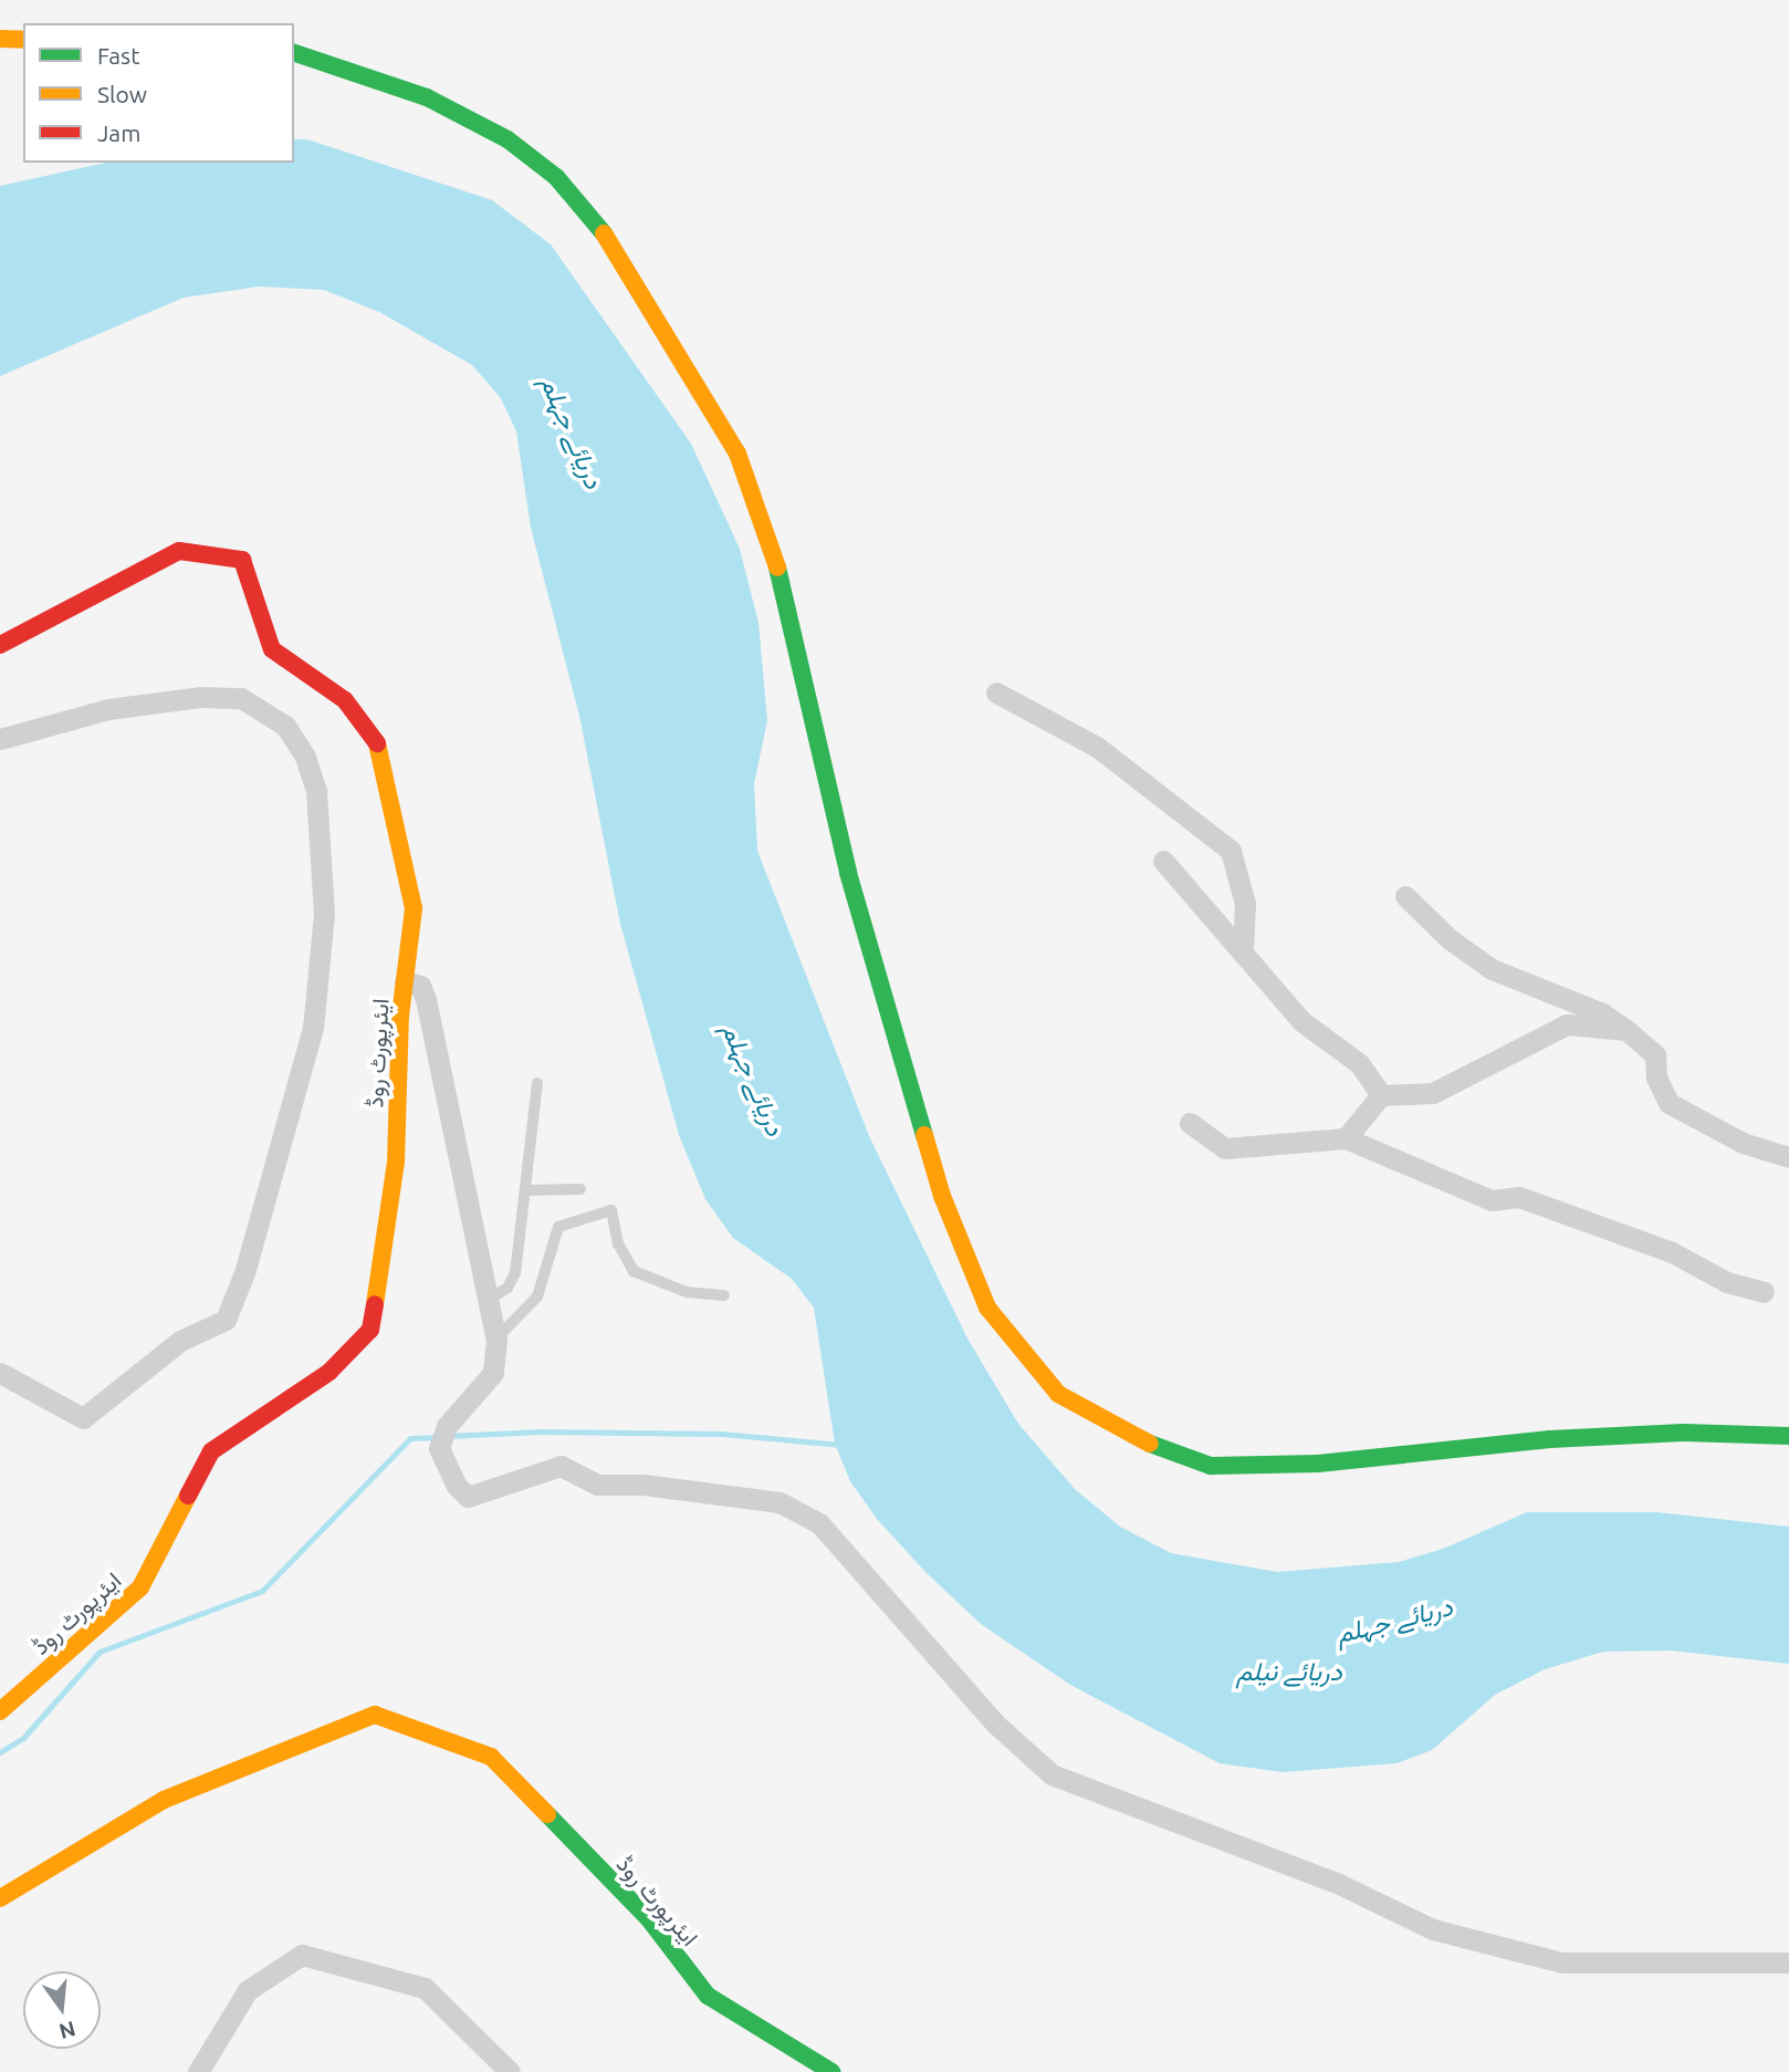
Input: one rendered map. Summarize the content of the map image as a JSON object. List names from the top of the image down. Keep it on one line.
{"streets":{"main road":["ایئرپورٹ روڈ"]},"water":["دریائے جہلم","دریائے نیلم"],"legend":["Fast","Slow","Jam"],"north":"bottom"}
